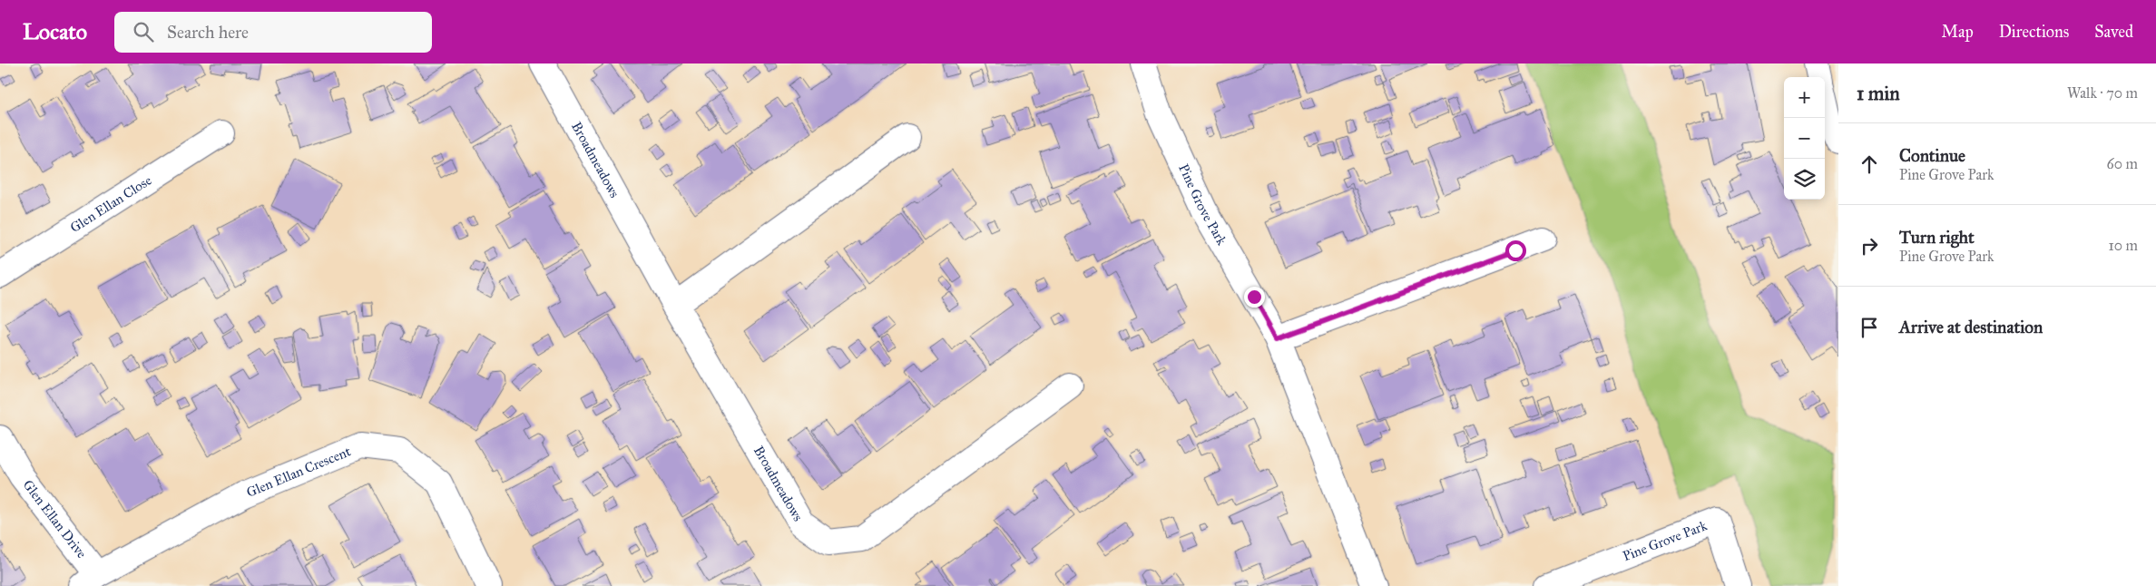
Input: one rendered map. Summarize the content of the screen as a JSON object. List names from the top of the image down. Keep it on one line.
{"streets":{"street":["Broadmeadows","Glen Ellan Close","Pine Grove Park","Glen Ellan Crescent","Glen Ellan Drive"]},"crossings":[["Glen Ellan Crescent","Glen Ellan Drive"]],"page":{"header":"Locato","search":"Search here","nav":["Map","Directions","Saved"],"heading":["1 min","Walk · 70 m"],"map_buttons":["+","−"],"list":[["Continue","Pine Grove Park","60 m"],["Turn right","Pine Grove Park","10 m"],"Arrive at destination"]}}
